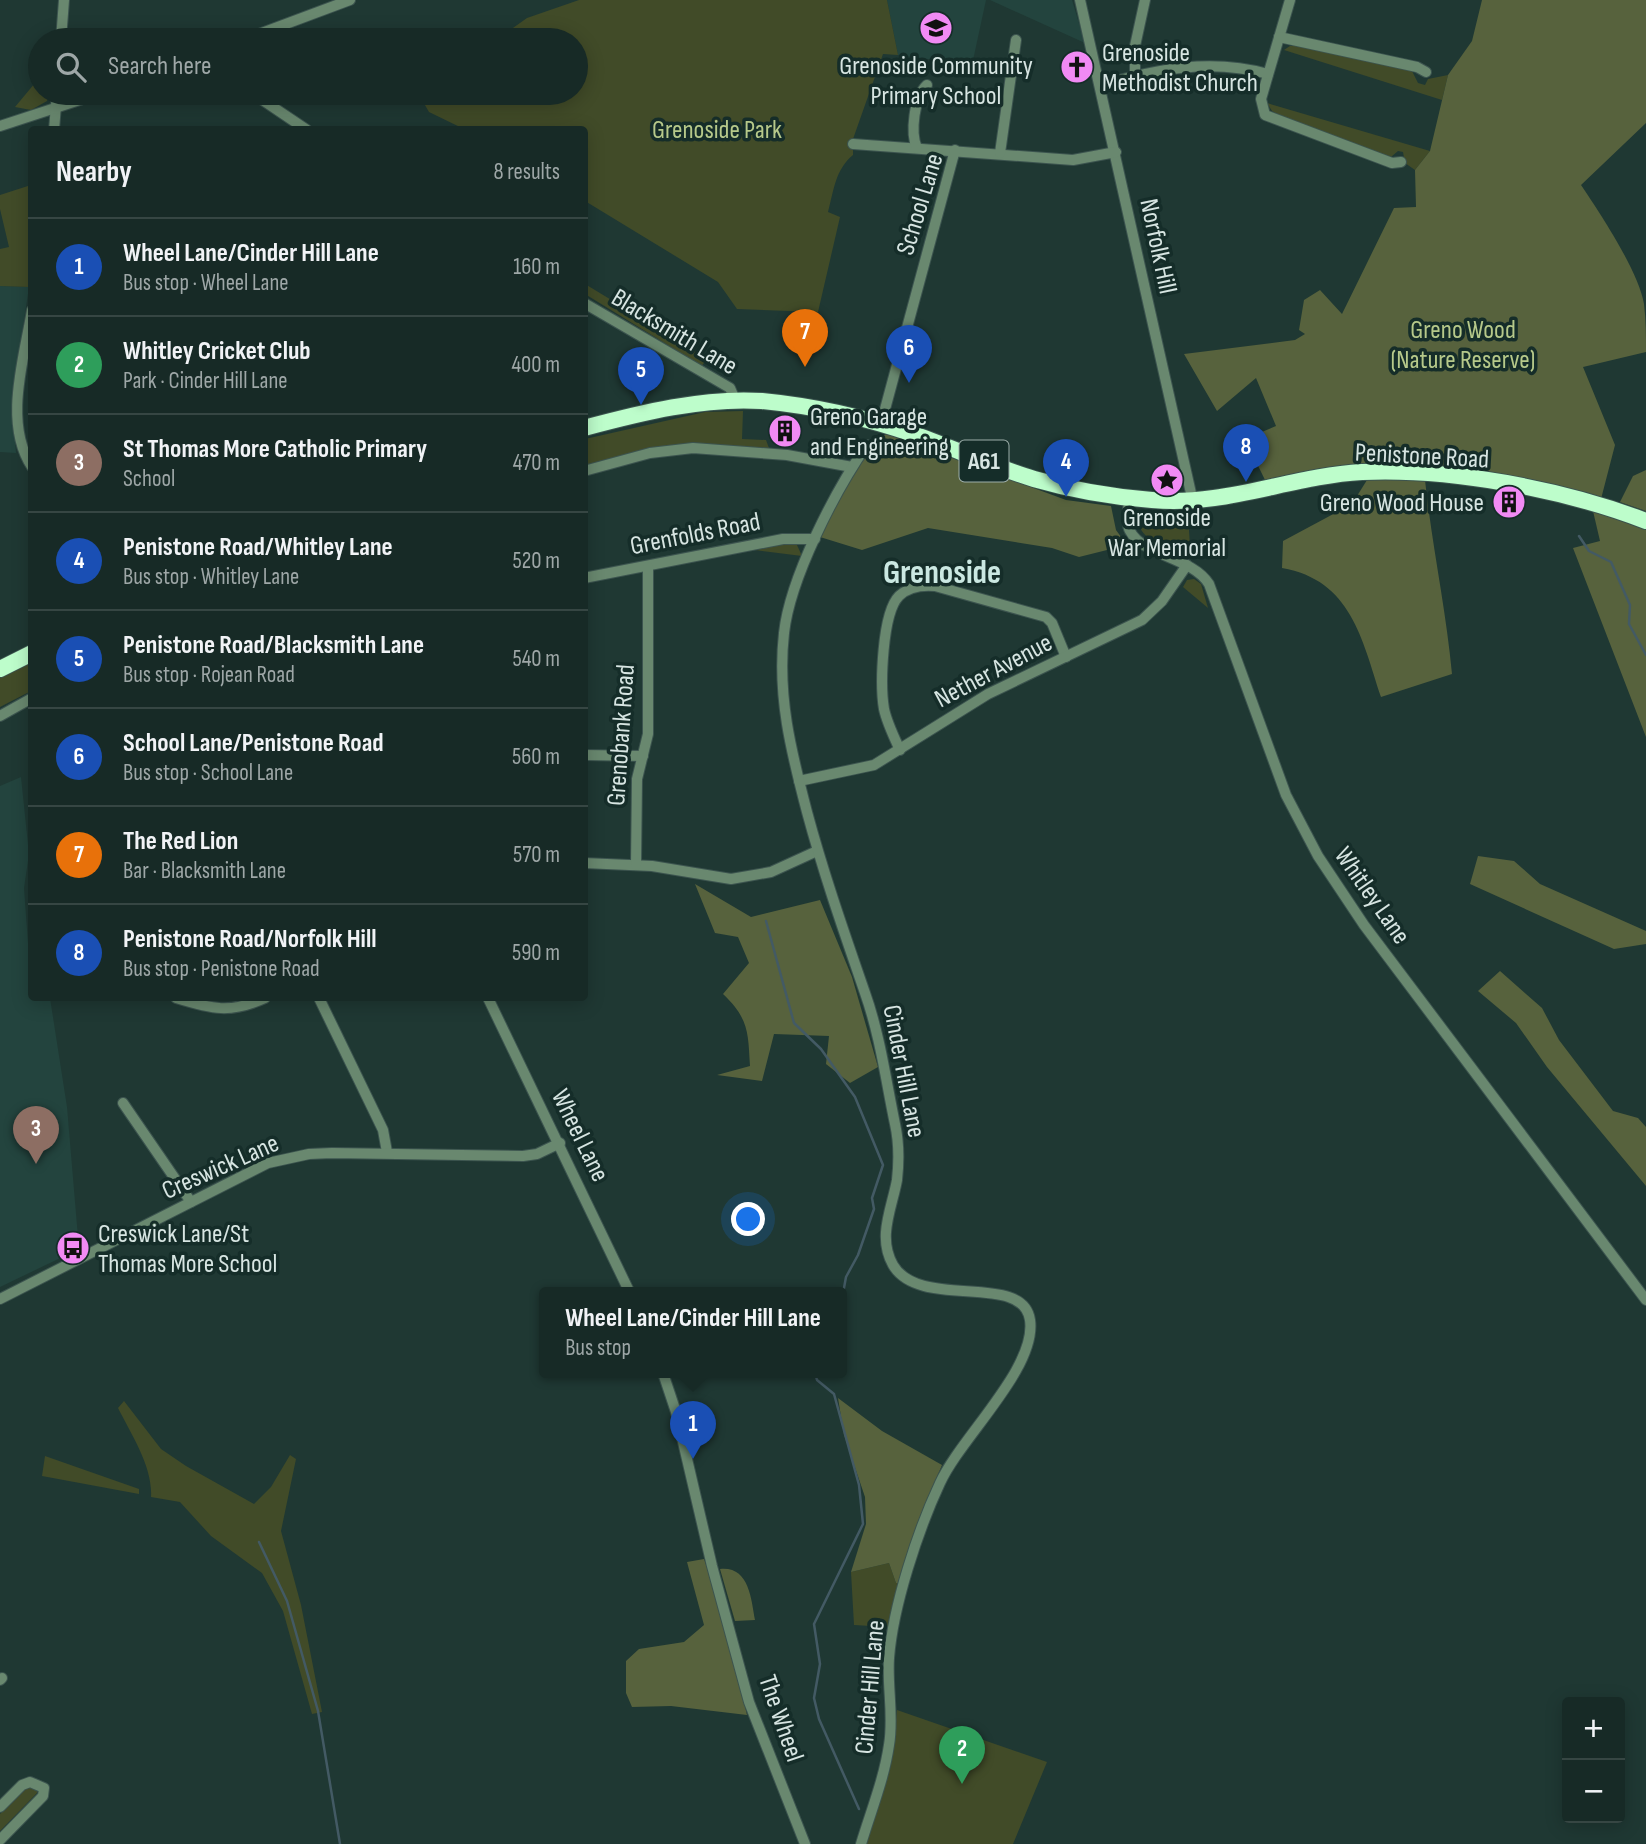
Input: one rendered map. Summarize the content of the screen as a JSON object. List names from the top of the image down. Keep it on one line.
{"streets":{"highway":["Penistone Road","A61"],"street":["School Lane","Norfolk Hill","Blacksmith Lane","Grenfolds Road","Nether Avenue","Grenobank Road","Whitley Lane","Cinder Hill Lane","Wheel Lane","Creswick Lane","The Wheel"]},"crossings":[["School Lane","Norfolk Hill"],["School Lane","A61"],["Norfolk Hill","Penistone Road"],["Norfolk Hill","A61"],["Blacksmith Lane","A61"],["Penistone Road","A61"],["A61","Whitley Lane"],["Grenfolds Road","Grenobank Road"],["Grenfolds Road","Cinder Hill Lane"],["Nether Avenue","Whitley Lane"],["Nether Avenue","Cinder Hill Lane"],["Wheel Lane","Creswick Lane"]],"districts":["Grenoside"],"parks":["Grenoside Park","Greno Wood (Nature Reserve)"],"places":{"school or university":["Grenoside Community Primary School"],"church":["Grenoside Methodist Church"],"building":["Greno Garage and Engineering","Greno Wood House"],"place":["Grenoside War Memorial"],"bus stop":["Creswick Lane/St Thomas More School"]},"page":{"search":"Search here","heading":["Nearby","8 results"],"list":[{"mark":"1","name":"Wheel Lane/Cinder Hill Lane","note":"Bus stop · Wheel Lane","value":"160 m"},{"mark":"2","name":"Whitley Cricket Club","note":"Park · Cinder Hill Lane","value":"400 m"},{"mark":"3","name":"St Thomas More Catholic Primary","note":"School","value":"470 m"},{"mark":"4","name":"Penistone Road/Whitley Lane","note":"Bus stop · Whitley Lane","value":"520 m"},{"mark":"5","name":"Penistone Road/Blacksmith Lane","note":"Bus stop · Rojean Road","value":"540 m"},{"mark":"6","name":"School Lane/Penistone Road","note":"Bus stop · School Lane","value":"560 m"},{"mark":"7","name":"The Red Lion","note":"Bar · Blacksmith Lane","value":"570 m"},{"mark":"8","name":"Penistone Road/Norfolk Hill","note":"Bus stop · Penistone Road","value":"590 m"}],"pins":["7","6","5","8","4","3","1","2"],"popup":["Wheel Lane/Cinder Hill Lane","Bus stop"],"map_buttons":["+","−"]}}
